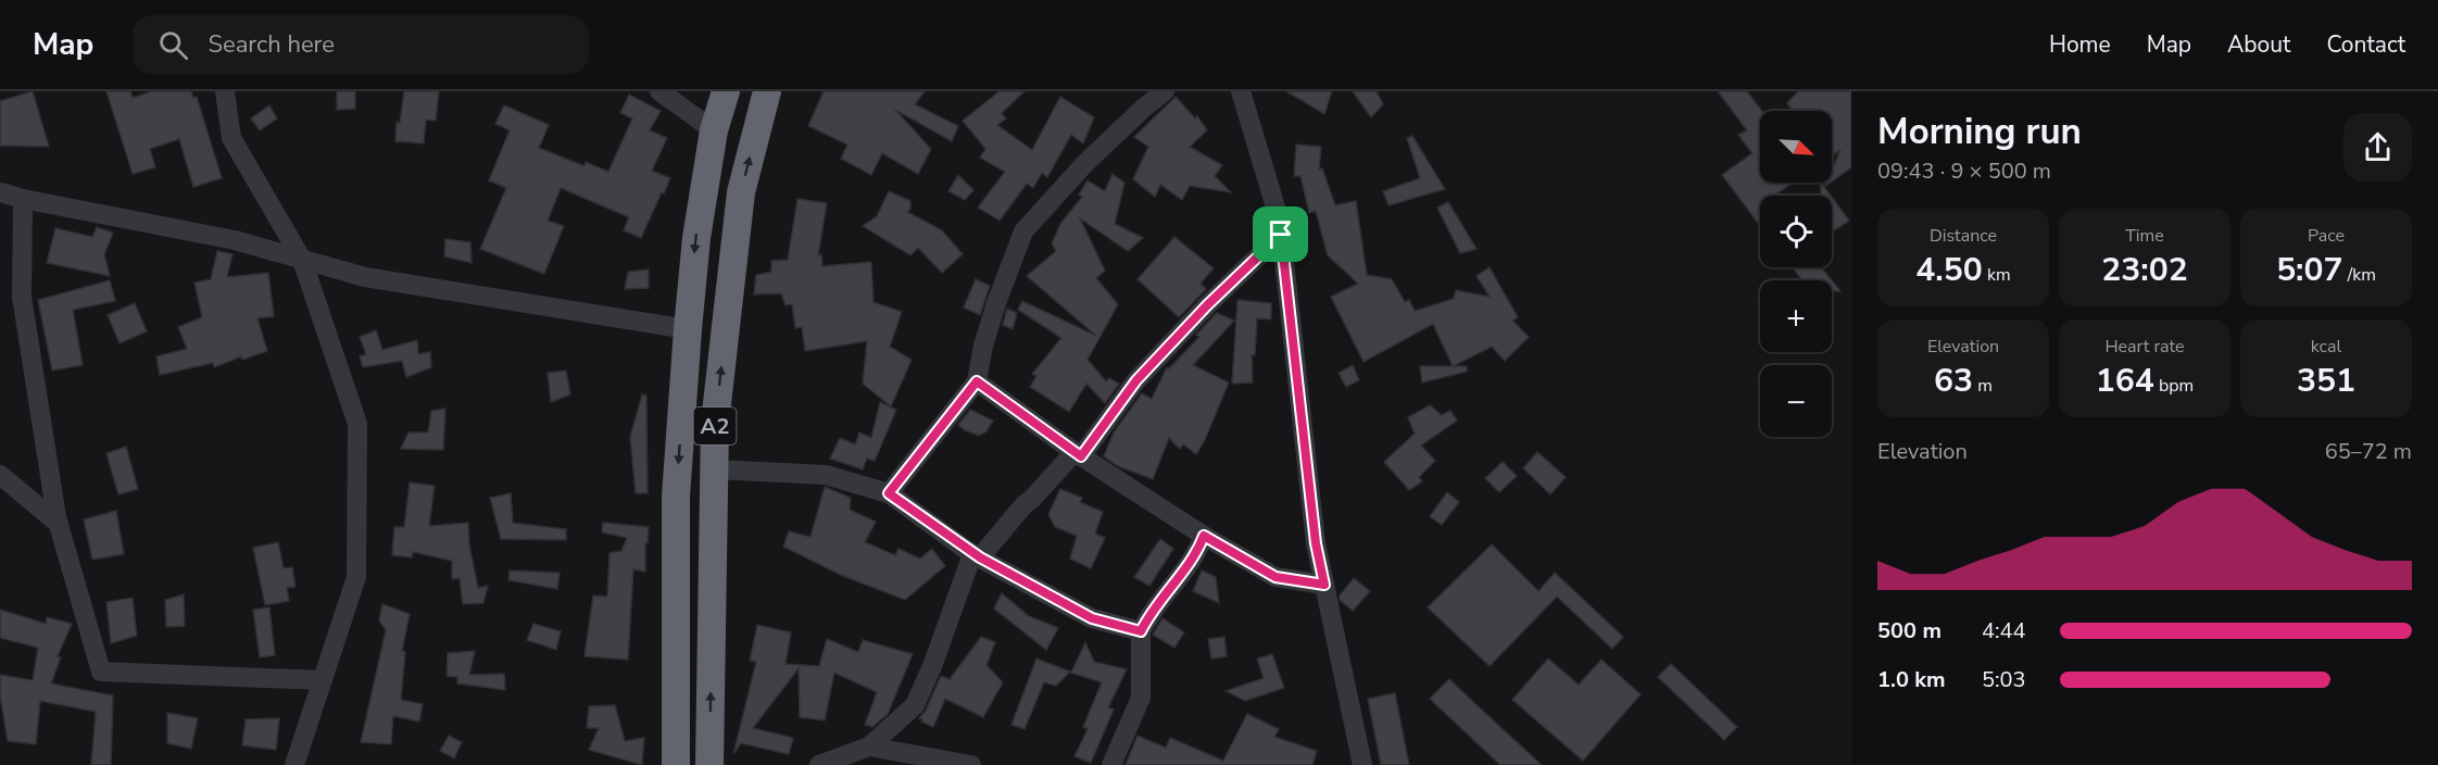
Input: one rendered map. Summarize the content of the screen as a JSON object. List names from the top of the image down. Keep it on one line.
{"streets":{"highway":["A2"]},"north":"bottom right","page":{"header":"Map","search":"Search here","nav":["Home","Map","About","Contact"],"heading":["Morning run","09:43 · 9 × 500 m"],"map_buttons":["+","−"],"stats":[["Distance","4.50 km"],["Time","23:02"],["Pace","5:07 /km"],["Elevation","63 m"],["Heart rate","164 bpm"],["kcal","351"]],"chart":["Elevation","65–72 m"],"list":[{"name":"500 m","note":"4:44"},{"name":"1.0 km","note":"5:03"}]}}
